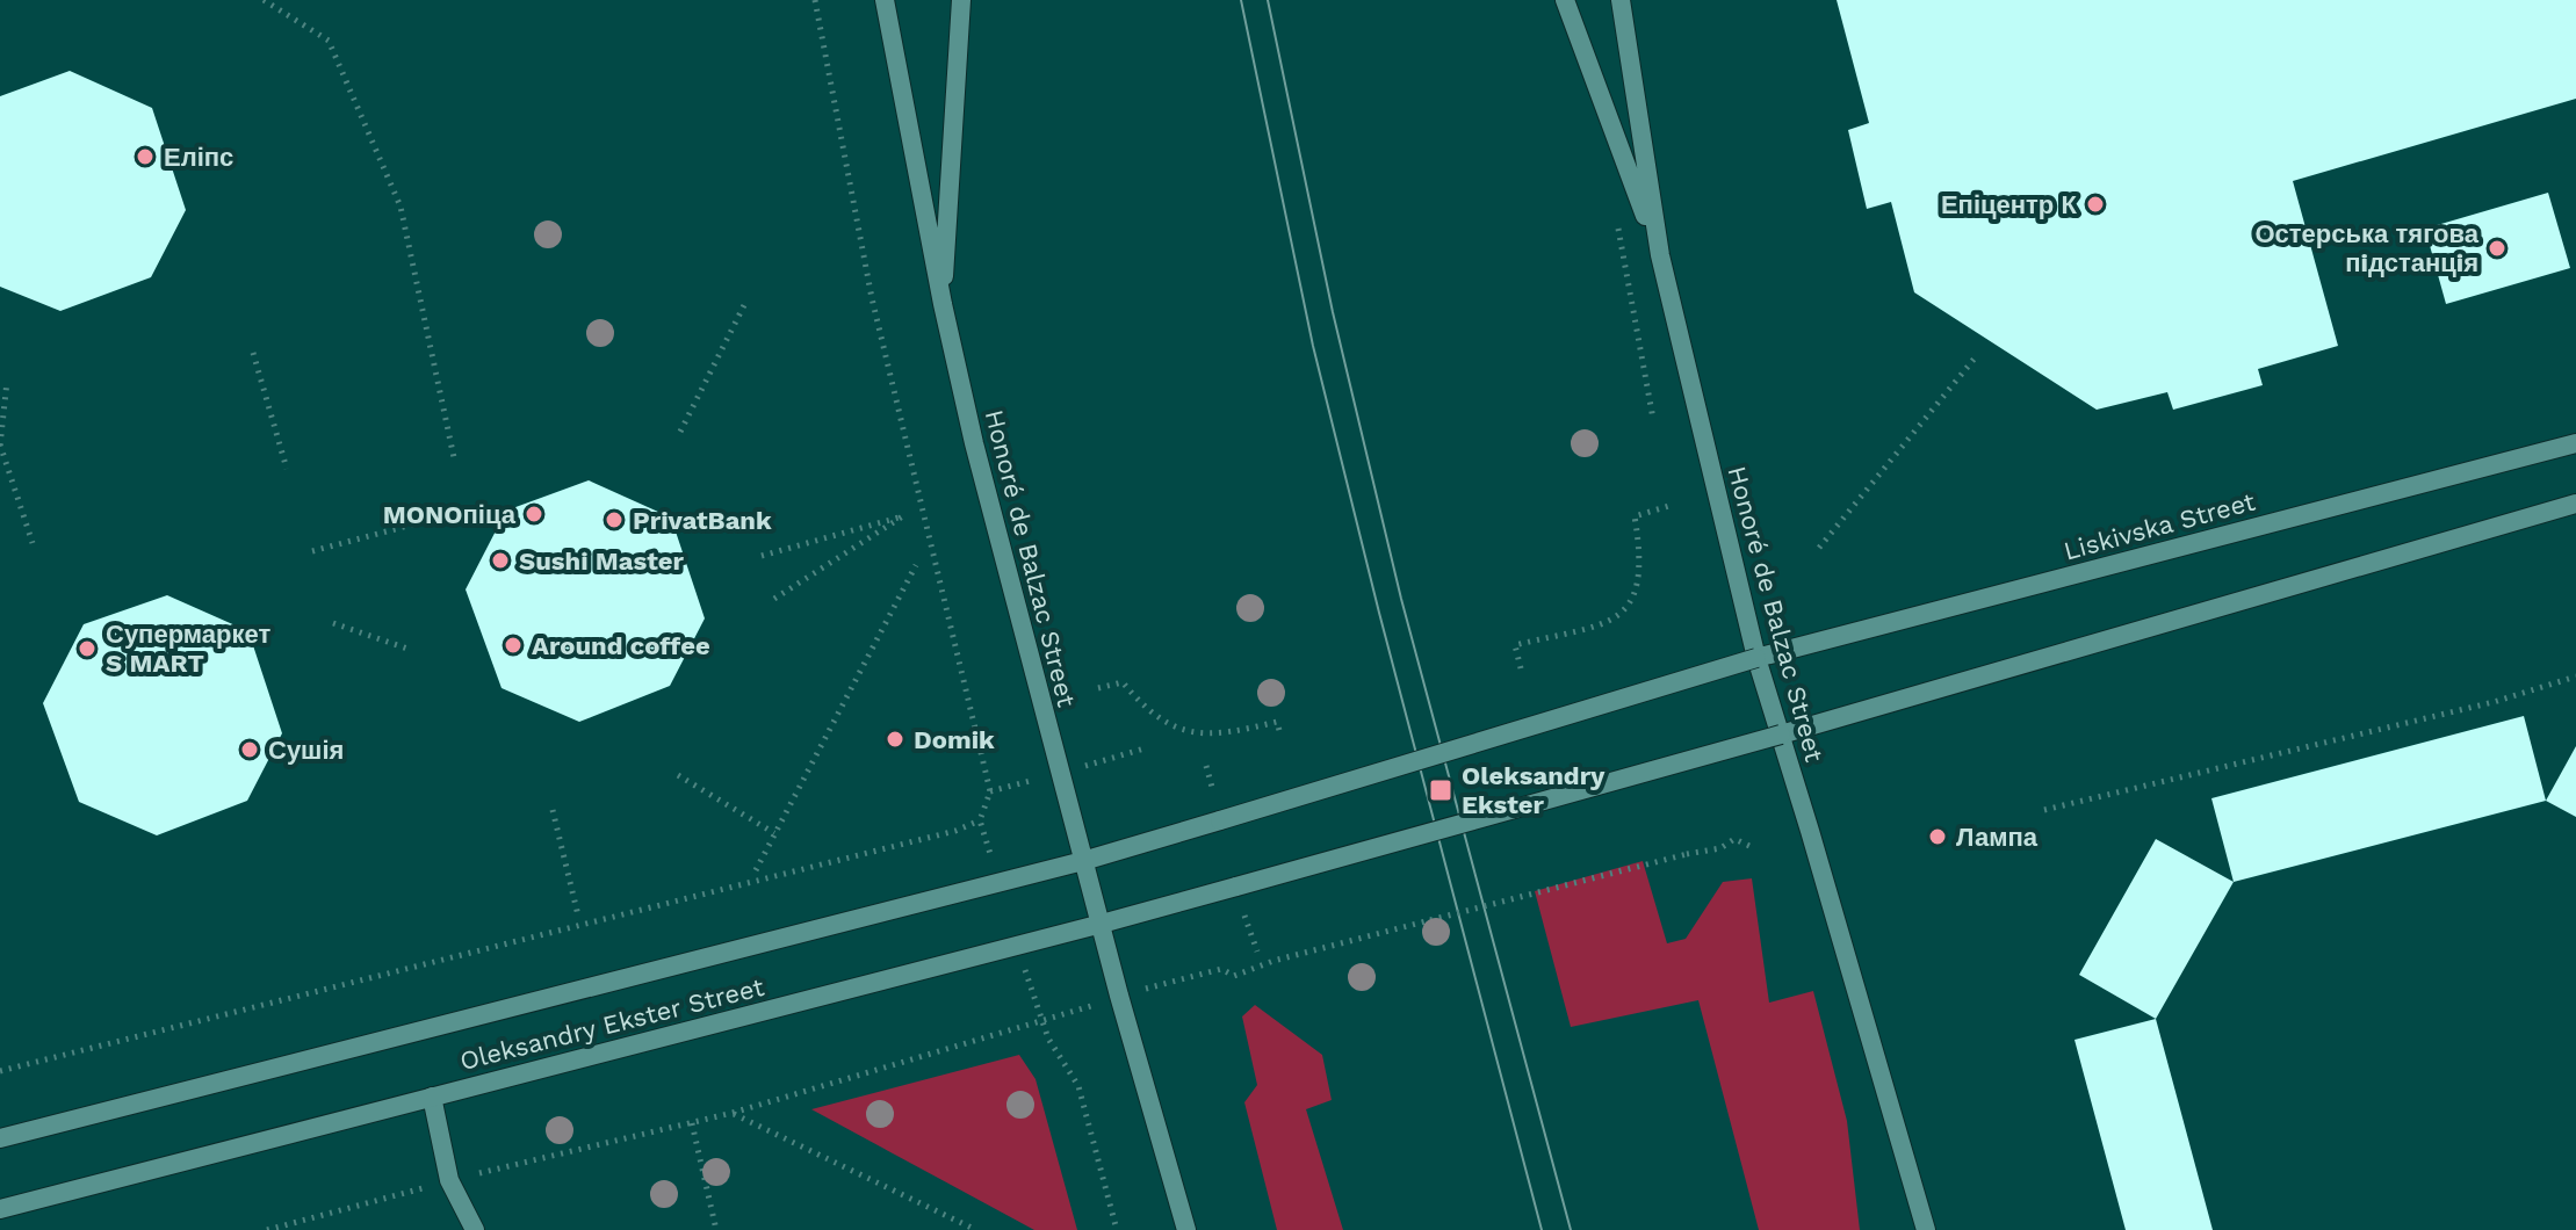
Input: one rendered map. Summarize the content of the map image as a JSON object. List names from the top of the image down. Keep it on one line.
{"streets":{"street":["Liskivska Street","Honoré de Balzac Street","Oleksandry Ekster Street"]},"crossings":[["Liskivska Street","Honoré de Balzac Street"],["Liskivska Street","Oleksandry Ekster Street"],["Honoré de Balzac Street","Oleksandry Ekster Street"]],"places":{"other":["Еліпс","Епіцентр К","Остерська тягова пiдстанцiя","MONOпіца","PrivatBank","Sushi Master","Around coffee","Супермаркет S MART","Domik","Сушія","Лампа"],"transit":["Oleksandry Ekster"]}}
